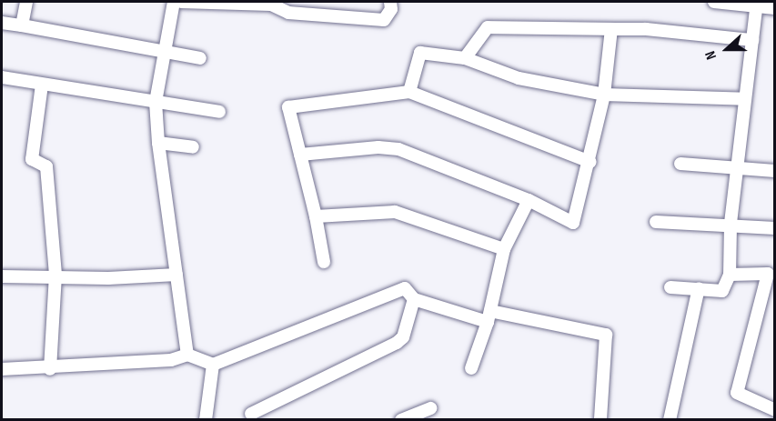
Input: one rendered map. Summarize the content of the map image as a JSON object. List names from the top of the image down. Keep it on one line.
{"north":"left"}
